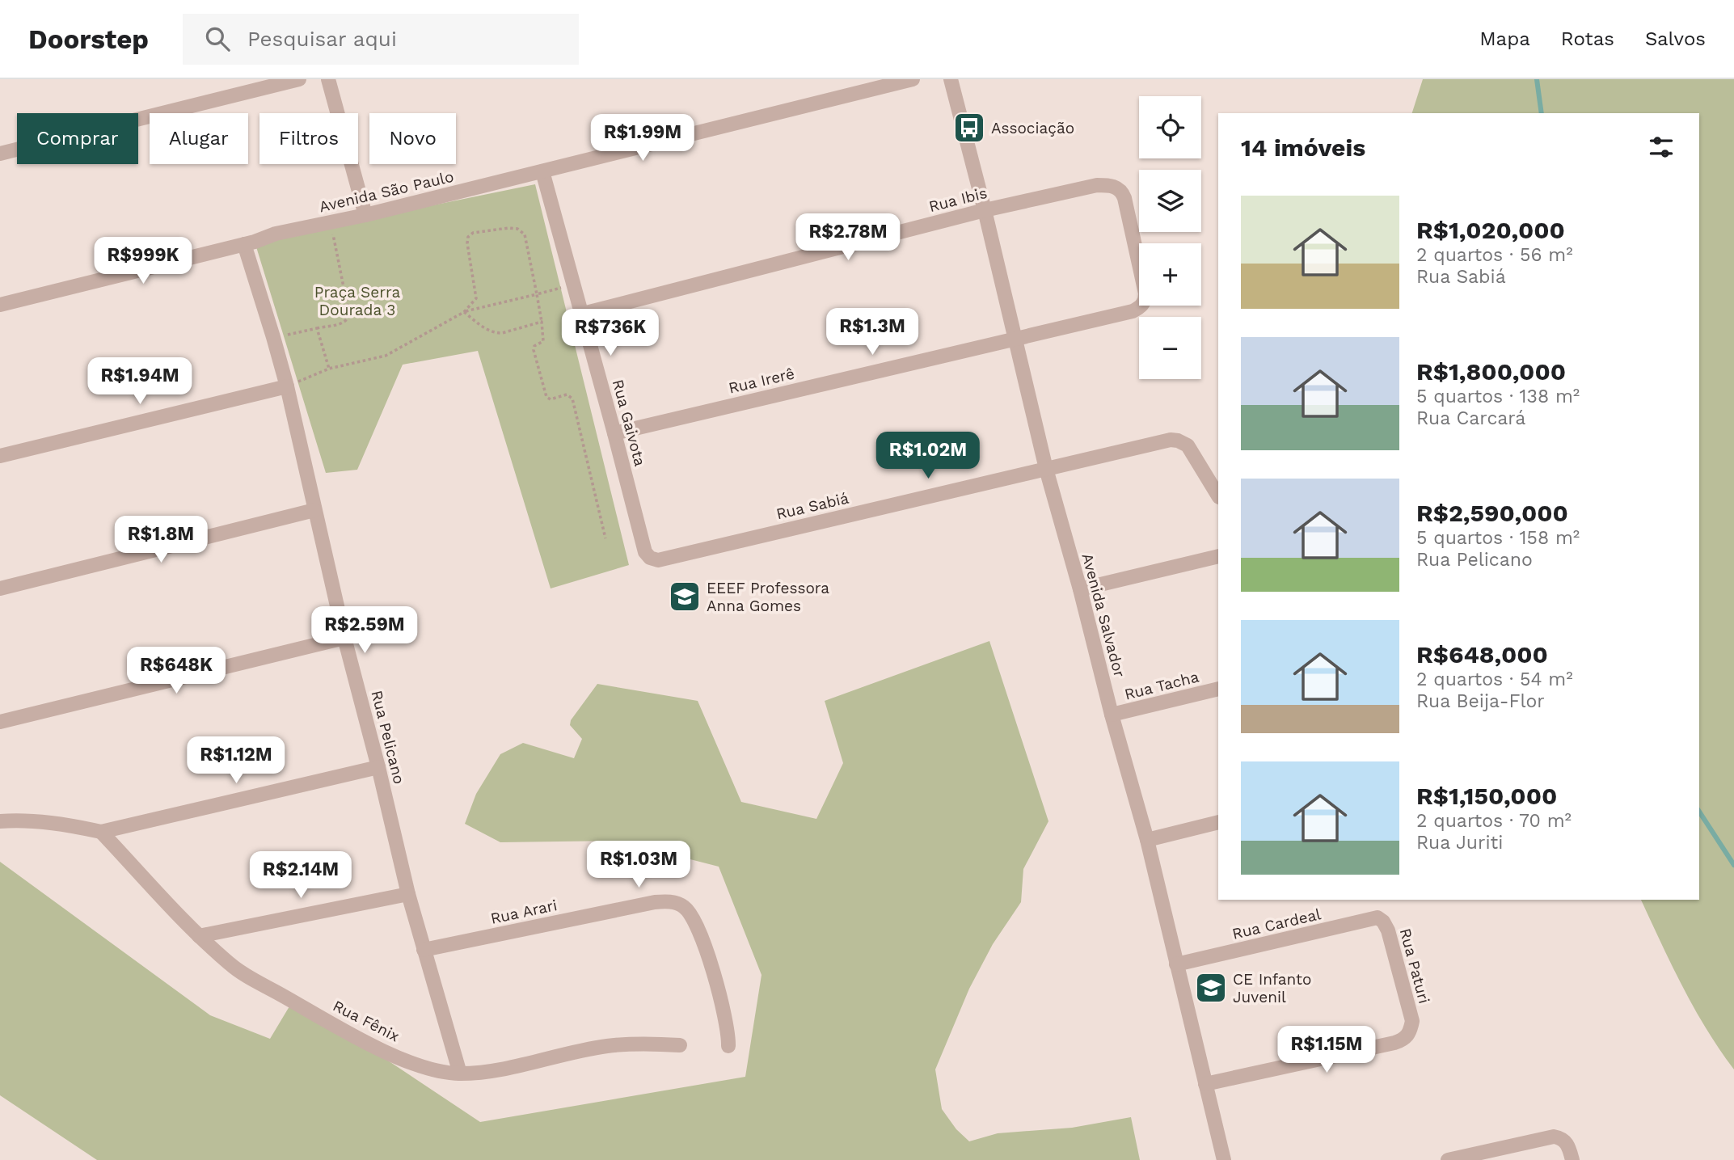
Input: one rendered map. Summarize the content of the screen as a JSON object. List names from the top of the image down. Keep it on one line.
{"streets":{"street":["Avenida São Paulo","Rua Ibis","Rua Irerê","Rua Gaivota","Rua Sabiá","Avenida Salvador","Rua Tacha","Rua Pelicano","Rua Arari","Rua Cardeal","Rua Paturi","Rua Fênix"]},"crossings":[["Avenida São Paulo","Rua Gaivota"],["Avenida São Paulo","Rua Pelicano"],["Rua Ibis","Rua Gaivota"],["Rua Ibis","Avenida Salvador"],["Rua Irerê","Rua Gaivota"],["Rua Irerê","Avenida Salvador"],["Rua Gaivota","Rua Sabiá"],["Rua Sabiá","Avenida Salvador"],["Avenida Salvador","Rua Tacha"],["Avenida Salvador","Rua Cardeal"],["Avenida Salvador","Rua Paturi"],["Rua Pelicano","Rua Arari"],["Rua Pelicano","Rua Fênix"],["Rua Cardeal","Rua Paturi"]],"parks":["Praça Serra Dourada 3"],"places":{"bus stop":["Associação"],"school or university":["EEEF Professora Anna Gomes","CE Infanto Juvenil"]},"page":{"header":"Doorstep","search":"Pesquisar aqui","nav":["Mapa","Rotas","Salvos"],"map_buttons":["+","−"],"chip":["Comprar","Alugar","Filtros","Novo"],"heading":"14 imóveis","price":["R$1.99M","R$2.78M","R$999K","R$1.3M","R$736K","R$1.94M","R$1.02M","R$1.8M","R$2.59M","R$648K","R$1.12M","R$1.03M","R$2.14M","R$1.15M"],"list":[{"name":"R$1,020,000","note":"2 quartos · 56 m² · Rua Sabiá"},{"name":"R$1,800,000","note":"5 quartos · 138 m² · Rua Carcará"},{"name":"R$2,590,000","note":"5 quartos · 158 m² · Rua Pelicano"},{"name":"R$648,000","note":"2 quartos · 54 m² · Rua Beija-Flor"},{"name":"R$1,150,000","note":"2 quartos · 70 m² · Rua Juriti"}]}}
